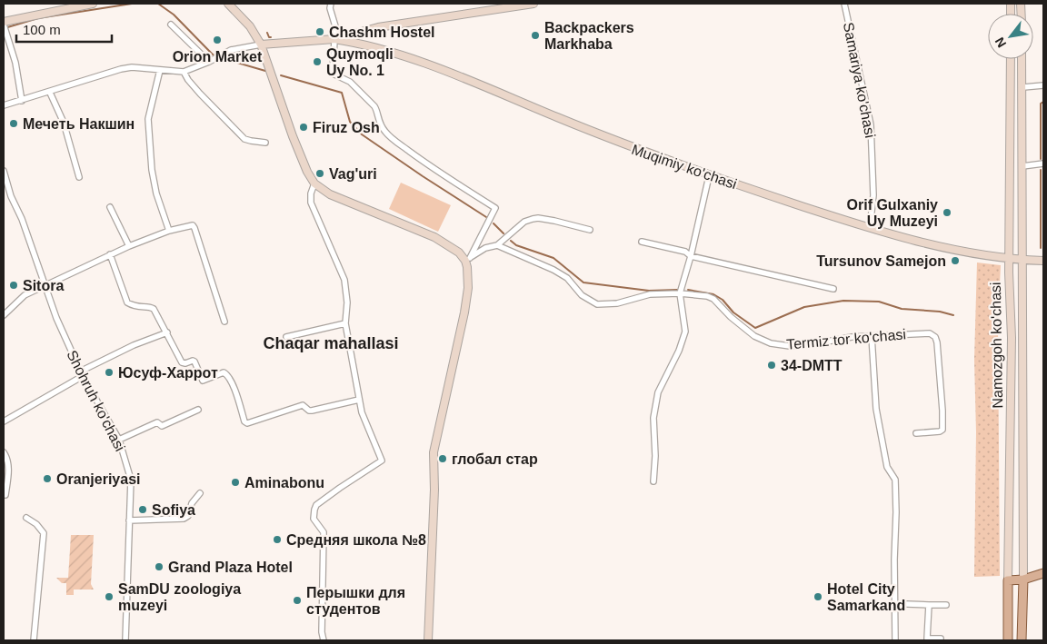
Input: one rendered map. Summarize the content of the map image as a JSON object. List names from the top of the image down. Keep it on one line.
{"streets":{"main road":["Muqimiy ko'chasi","Namozgoh ko'chasi"],"street":["Samariya ko'chasi","Termiz tor ko'chasi","Shohruh ko'chasi"]},"crossings":[["Samariya ko'chasi","Muqimiy ko'chasi"],["Muqimiy ko'chasi","Namozgoh ko'chasi"]],"districts":["Chaqar mahallasi"],"places":["Chashm Hostel","Backpackers Markhaba","Orion Market","Quymoqli Uy No. 1","Мечеть Накшин","Firuz Osh","Vag'uri","Orif Gulxaniy Uy Muzeyi","Tursunov Samejon","Sitora","34-DMTT","Юсуф-Харрот","глобал стар","Oranjeriyasi","Aminabonu","Sofiya","Средняя школа №8","Grand Plaza Hotel","SamDU zoologiya muzeyi","Hotel City Samarkand","Перышки для студентов"],"scale_bar":"100 m","north":"bottom left"}
